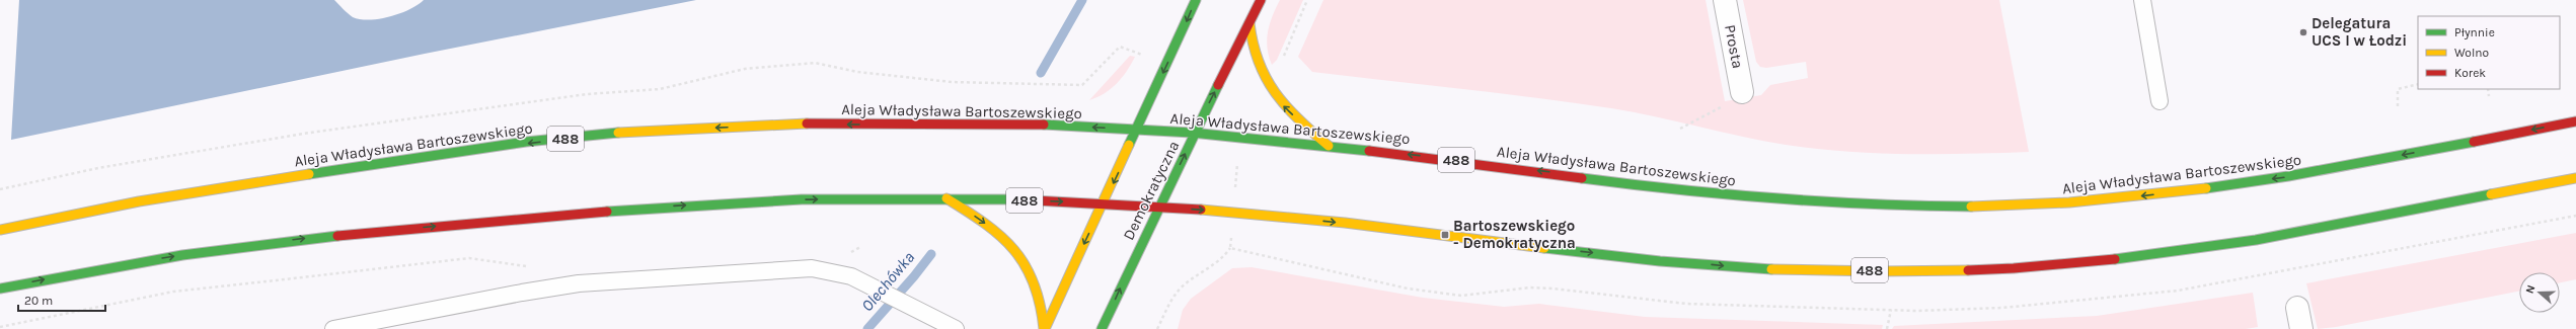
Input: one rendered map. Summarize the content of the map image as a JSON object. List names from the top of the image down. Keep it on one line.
{"streets":{"main road":["Aleja Władysława Bartoszewskiego","488","Demokratyczna"],"street":["Prosta"]},"crossings":[["Aleja Władysława Bartoszewskiego","Demokratyczna"],["488","Demokratyczna"]],"water":["Olechówka"],"places":{"other":["Delegatura UCS I w Łodzi"],"transit":["Bartoszewskiego - Demokratyczna"]},"legend":["Płynnie","Wolno","Korek"],"scale_bar":"20 m","north":"left"}
